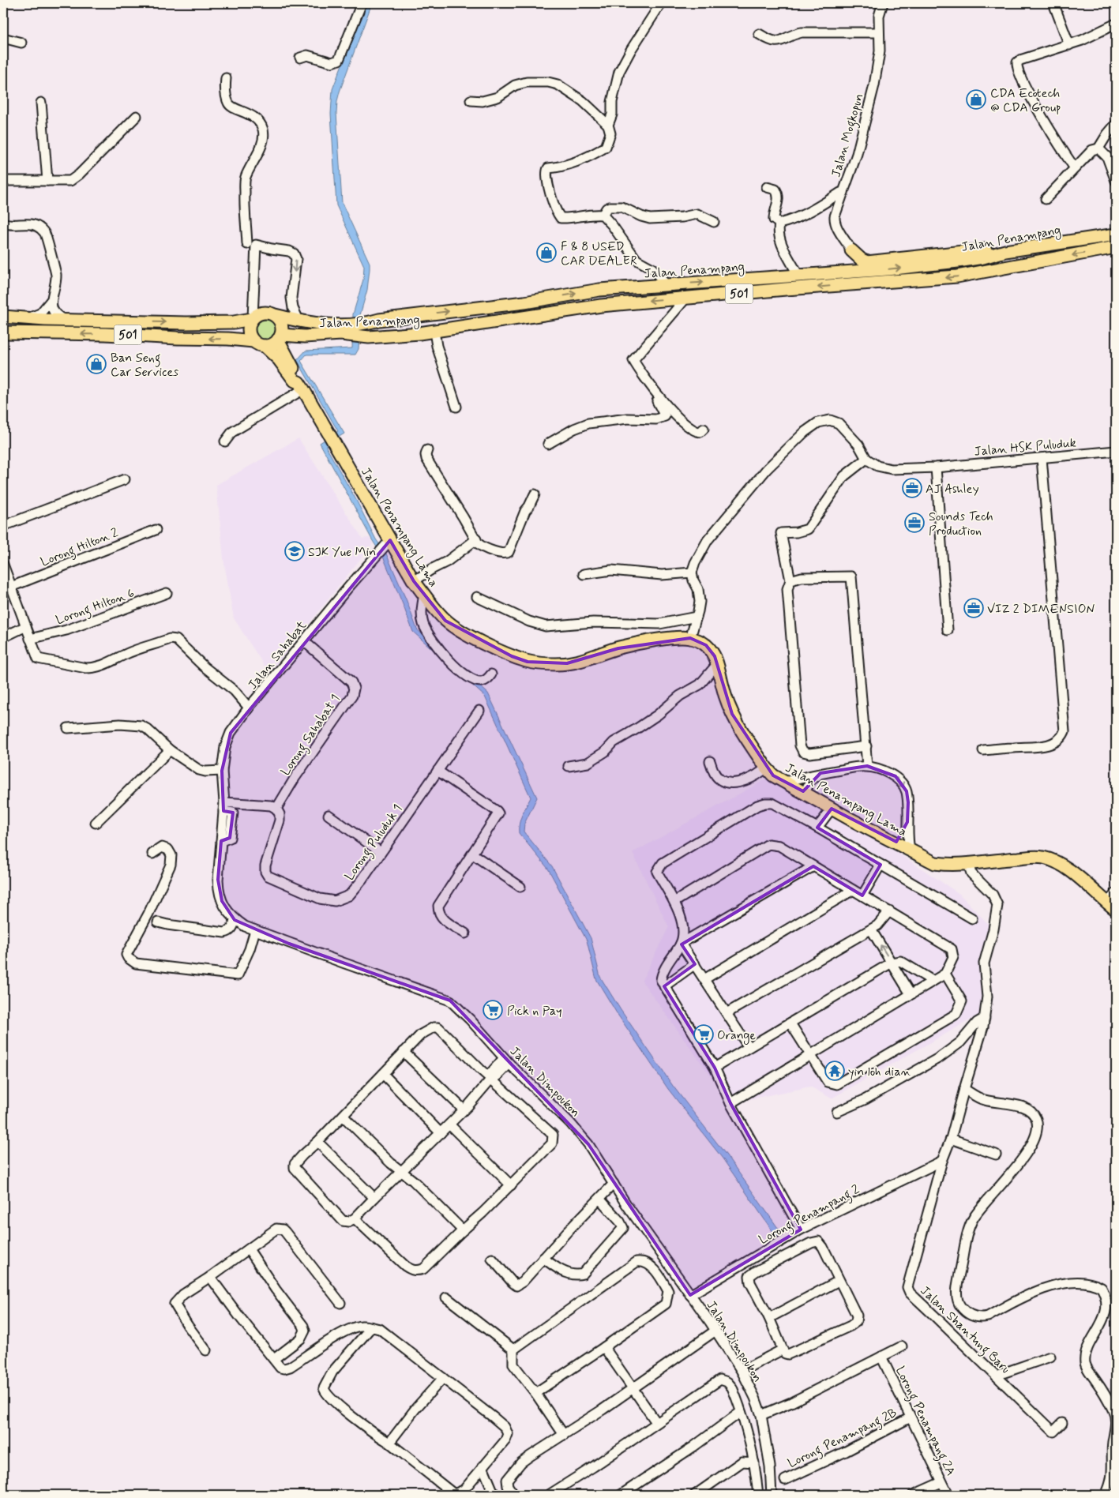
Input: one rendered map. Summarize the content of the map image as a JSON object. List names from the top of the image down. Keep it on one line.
{"streets":{"main road":["Jalan Penampang","501","Jalan Penampang Lama"],"street":["Jalan Mogkopun","Jalan HSK Puluduk","Lorong Hilton 2","Lorong Hilton 6","Jalan Sahabat","Lorong Sahabat 1","Lorong Puluduk 1","Jalan Dimpoukon","Lorong Penampang 2","Jalan Shantung Baru","Lorong Penampang 2A","Lorong Penampang 2B"]},"crossings":[["Jalan Penampang","501"],["Jalan Penampang","Jalan Penampang Lama"],["501","Jalan Penampang Lama"],["Jalan Penampang Lama","Jalan Sahabat"],["Jalan Penampang Lama","Jalan Shantung Baru"],["Jalan Sahabat","Lorong Sahabat 1"],["Jalan Sahabat","Jalan Dimpoukon"],["Lorong Sahabat 1","Lorong Puluduk 1"],["Jalan Dimpoukon","Lorong Penampang 2"],["Lorong Penampang 2","Jalan Shantung Baru"],["Lorong Penampang 2A","Lorong Penampang 2B"]],"places":{"shop":["CDA Ecotech @ CDA Group","F & 8 USED CAR DEALER","Ban Seng Car Services"],"office":["AJ Ashley","Sounds Tech Production","VIZ 2 DIMENSION"],"school or university":["SJK Yue Min"],"supermarket":["Pick n Pay","Orange"],"temple":["yin loh dian"]}}
